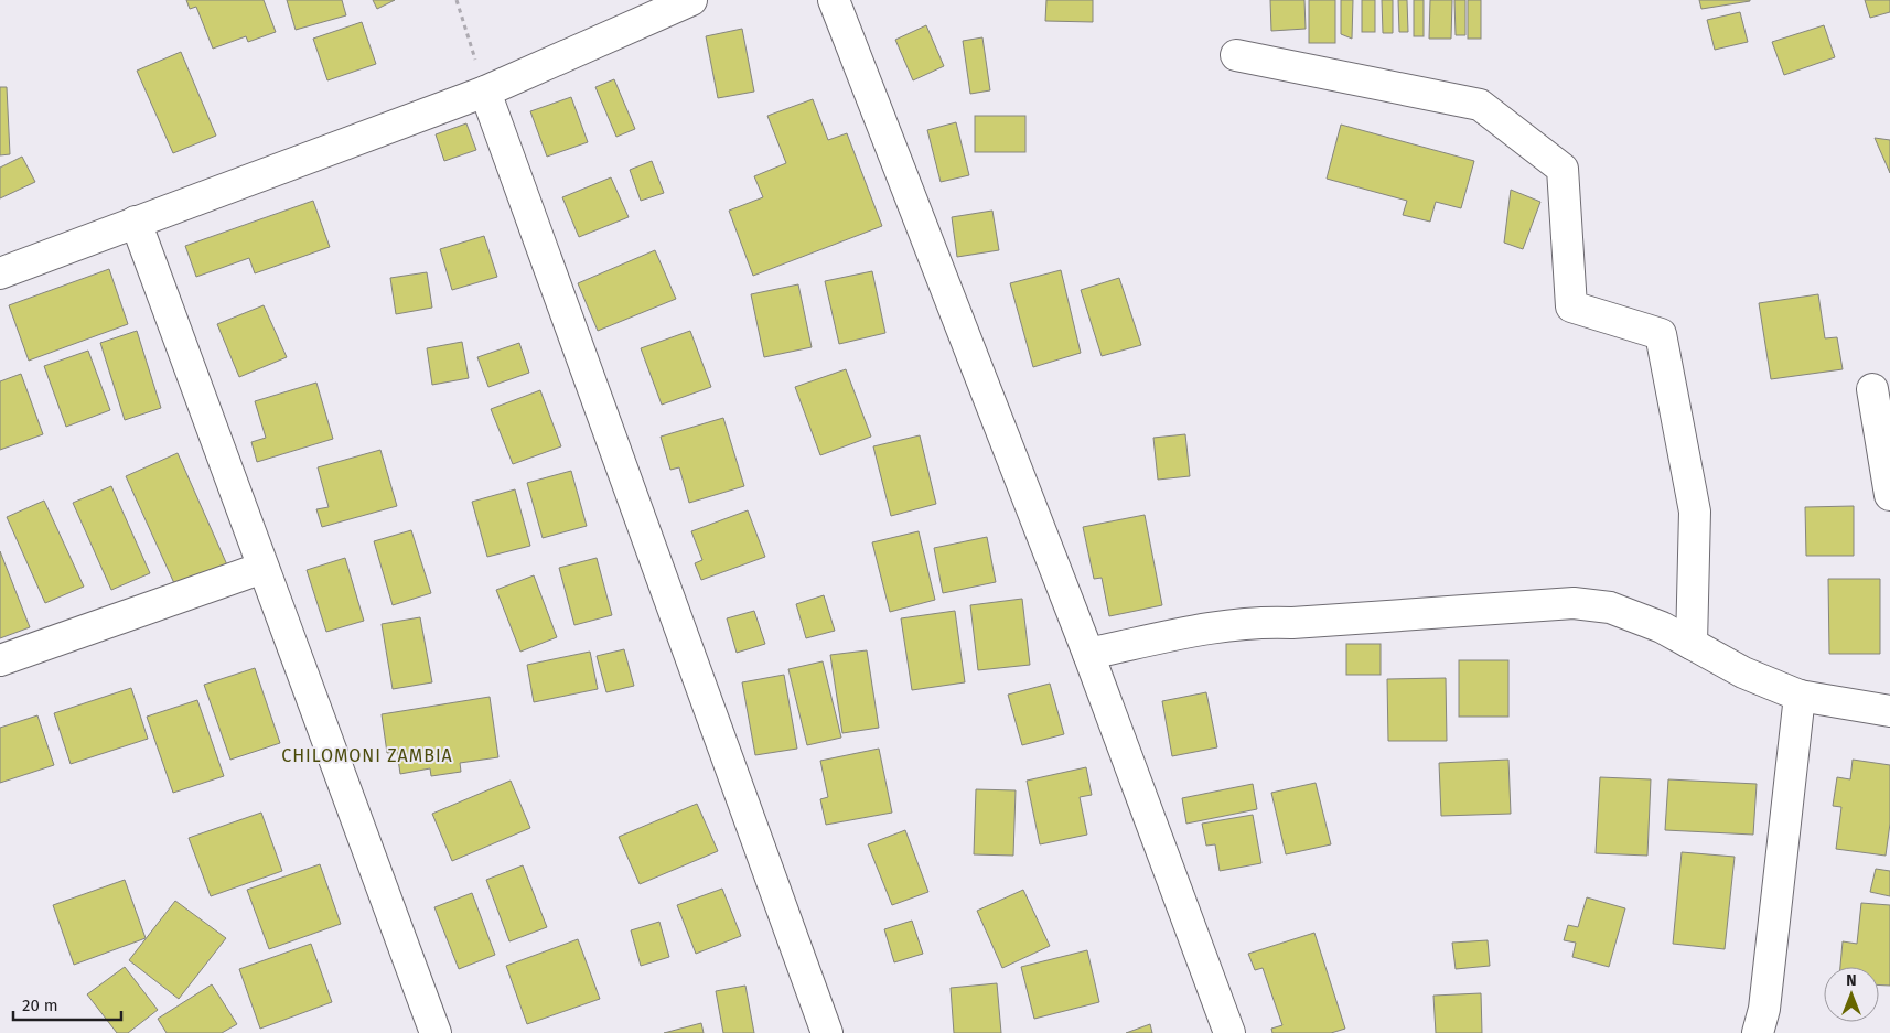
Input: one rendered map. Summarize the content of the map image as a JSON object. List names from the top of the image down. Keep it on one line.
{"districts":["CHILOMONI ZAMBIA"],"scale_bar":"20 m","north":"top"}
